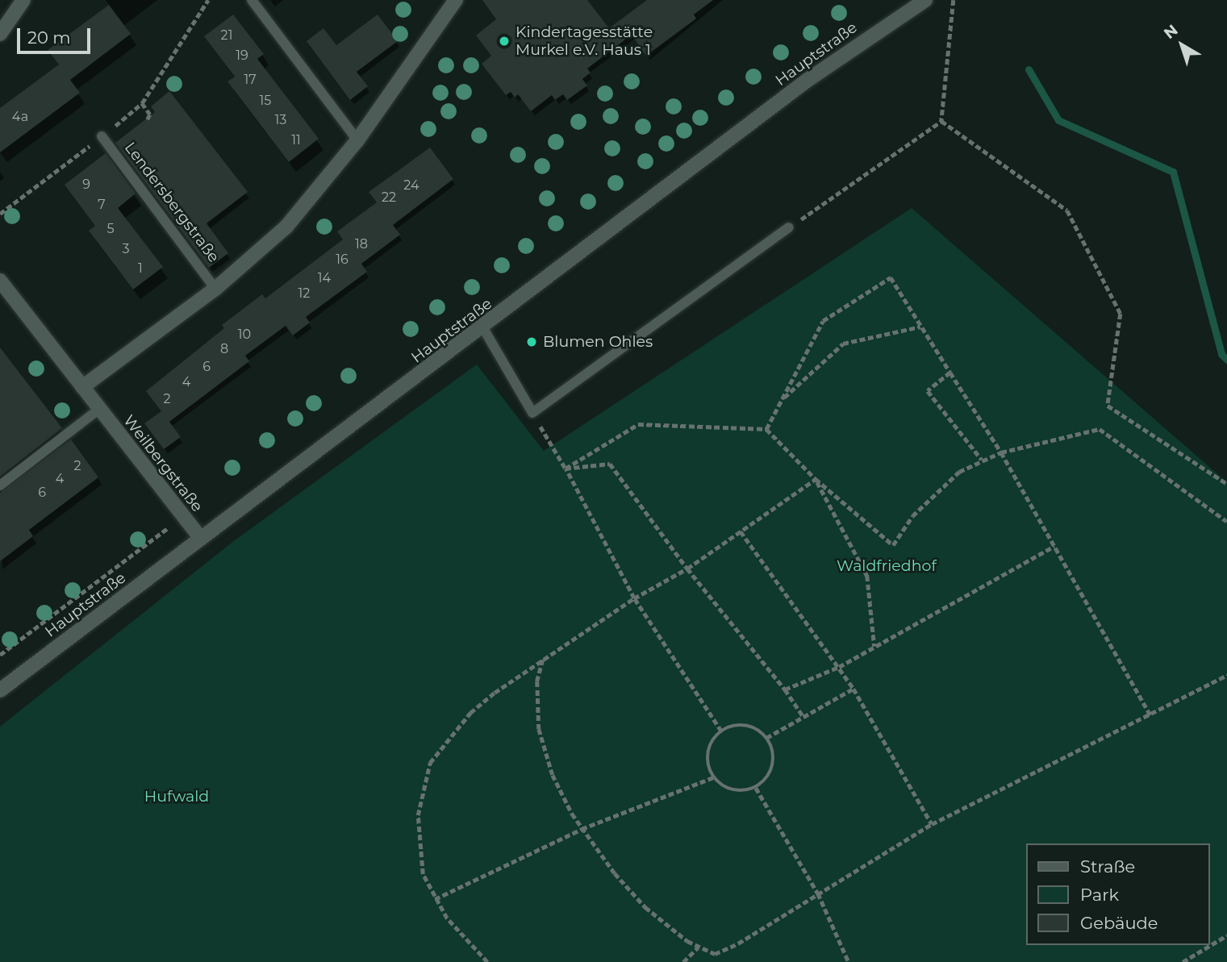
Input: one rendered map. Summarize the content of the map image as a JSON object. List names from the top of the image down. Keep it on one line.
{"streets":{"street":["Hauptstraße","Lendersbergstraße","Weilbergstraße"]},"crossings":[["Hauptstraße","Weilbergstraße"],["Lendersbergstraße","Weilbergstraße"]],"parks":["Waldfriedhof","Hufwald"],"places":["Kindertagesstätte Murkel e.V. Haus 1","Blumen Ohles"],"house_numbers":["21","19","17","15","4a","13","11","9","24","22","7","5","18","3","16","1","14","12","10","8","6","4","2","2","4","6"],"legend":["Straße","Park","Gebäude"],"scale_bar":"20 m","north":"top left"}
